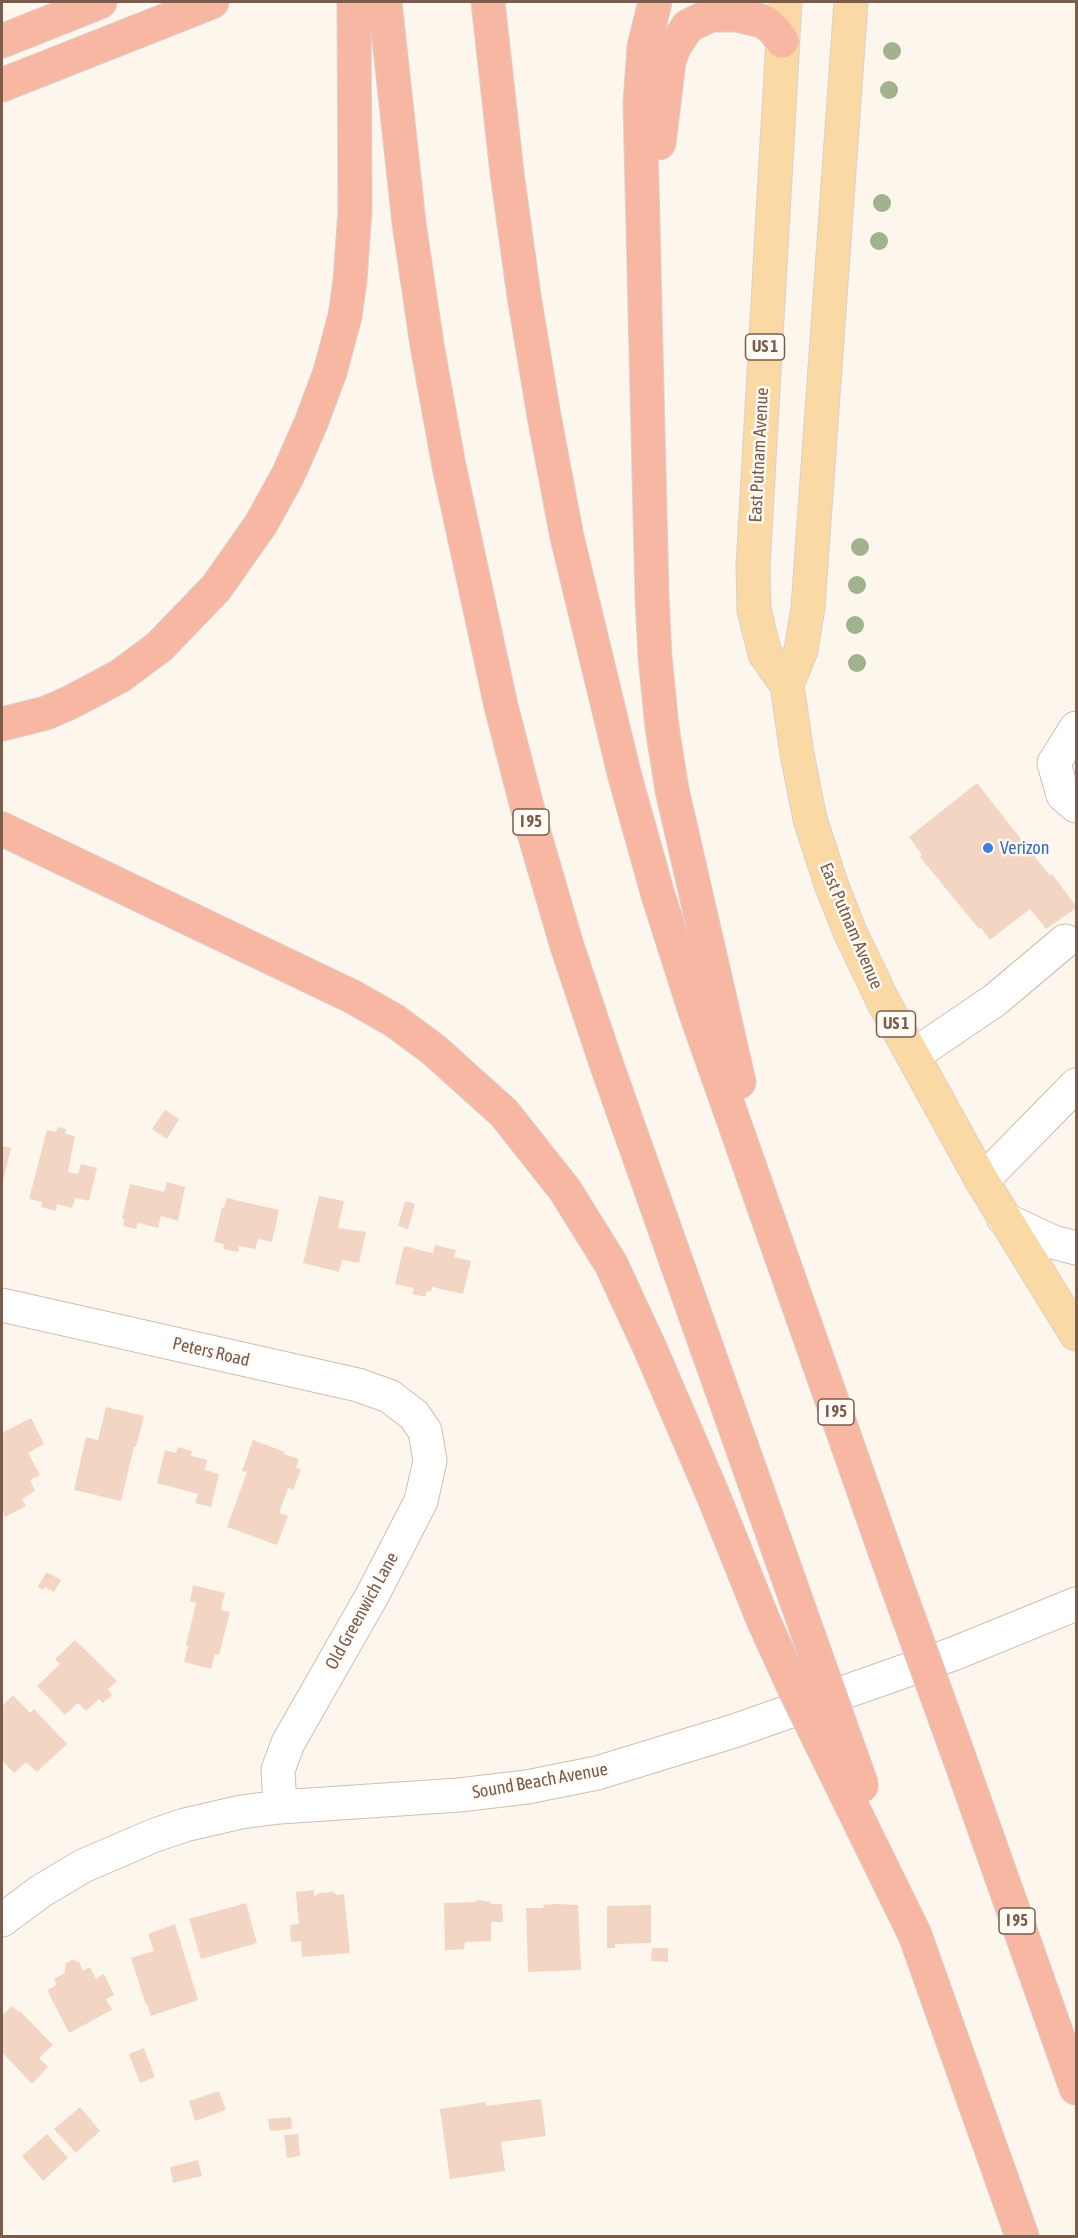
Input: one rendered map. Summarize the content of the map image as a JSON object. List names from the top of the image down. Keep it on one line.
{"streets":{"highway":["I 95"],"main road":["US 1","East Putnam Avenue"],"street":["Peters Road","Old Greenwich Lane","Sound Beach Avenue"]},"crossings":[["Peters Road","Old Greenwich Lane"],["Old Greenwich Lane","Sound Beach Avenue"]],"places":["Verizon"]}
